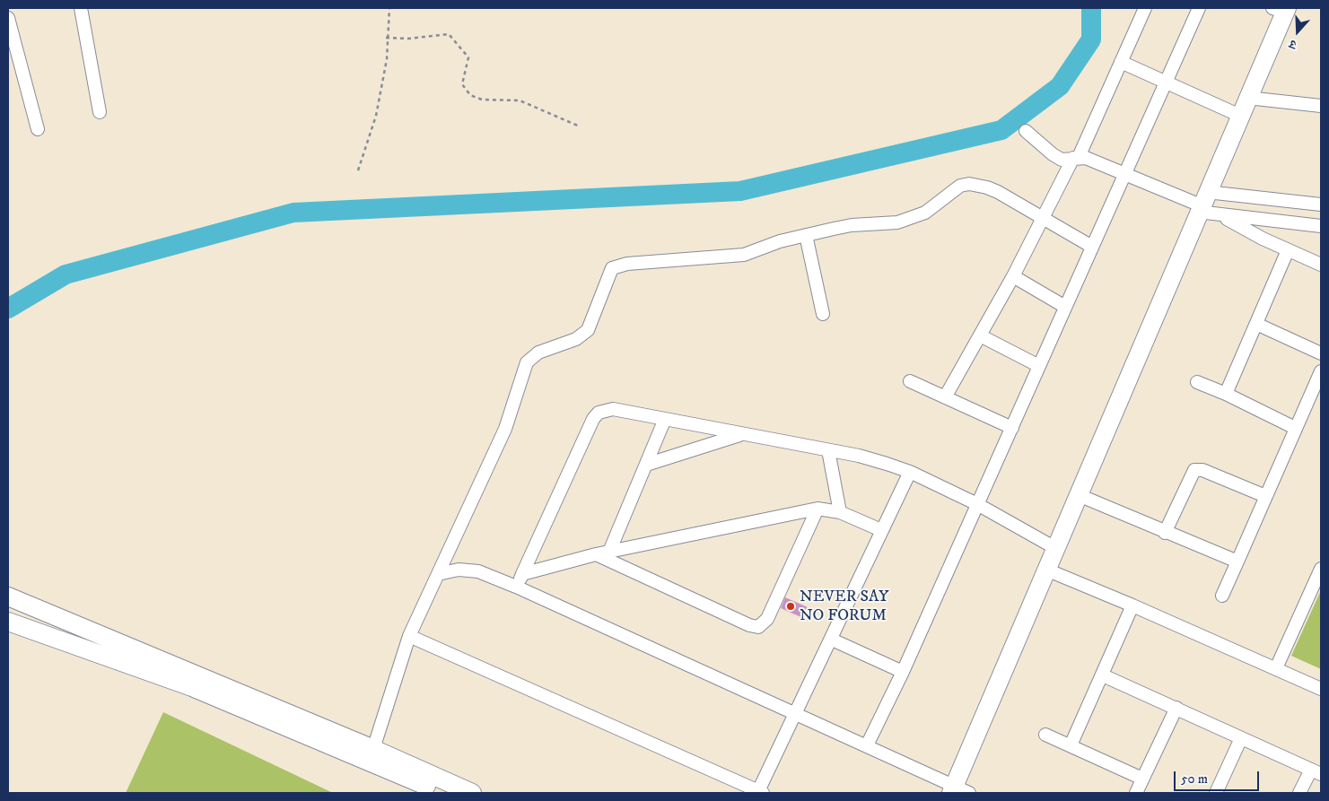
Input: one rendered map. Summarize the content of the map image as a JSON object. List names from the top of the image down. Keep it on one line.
{"places":["NEVER SAY NO FORUM"],"scale_bar":"50 m","north":"bottom"}
